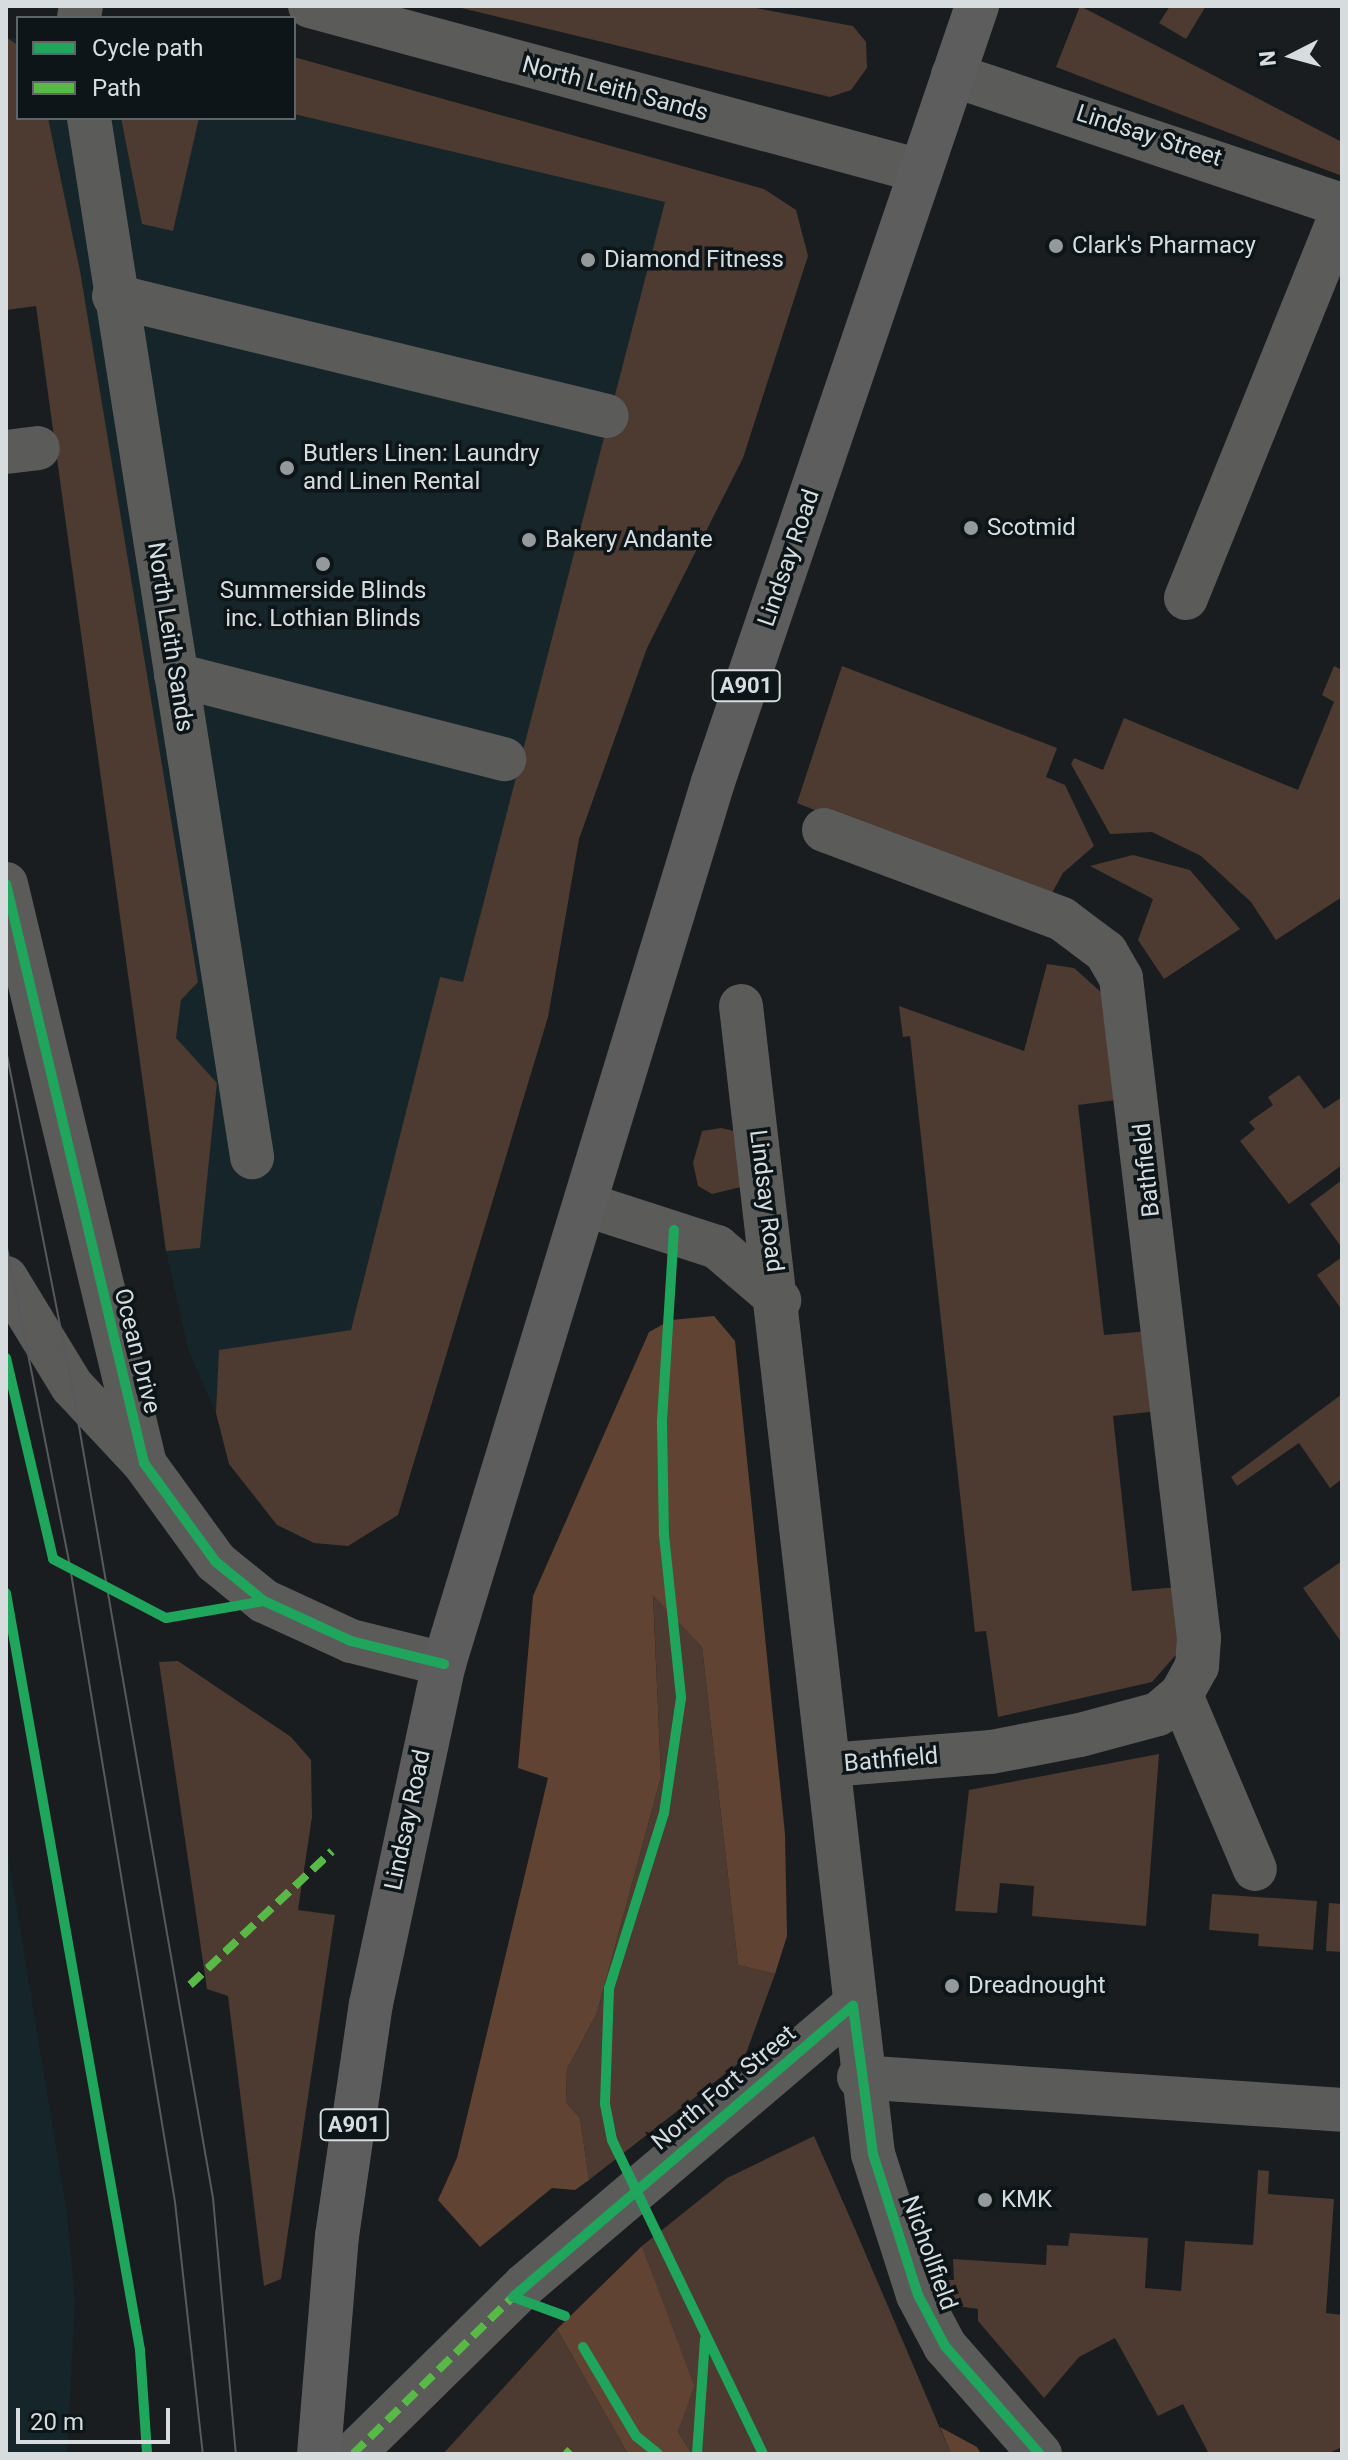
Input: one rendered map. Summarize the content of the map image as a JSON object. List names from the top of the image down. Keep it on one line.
{"streets":{"main road":["Lindsay Road","A901"],"street":["North Leith Sands","Lindsay Street","Bathfield","Ocean Drive","North Fort Street","Nichollfield"]},"crossings":[["North Leith Sands","Lindsay Road"],["Lindsay Street","Lindsay Road"],["Lindsay Road","Bathfield"],["Lindsay Road","Ocean Drive"],["Lindsay Road","North Fort Street"],["Lindsay Road","Nichollfield"]],"places":["Clark's Pharmacy","Diamond Fitness","Butlers Linen: Laundry and Linen Rental","Scotmid","Bakery Andante","Summerside Blinds inc. Lothian Blinds","Dreadnought","KMK"],"legend":["Cycle path","Path"],"scale_bar":"20 m","north":"left"}
